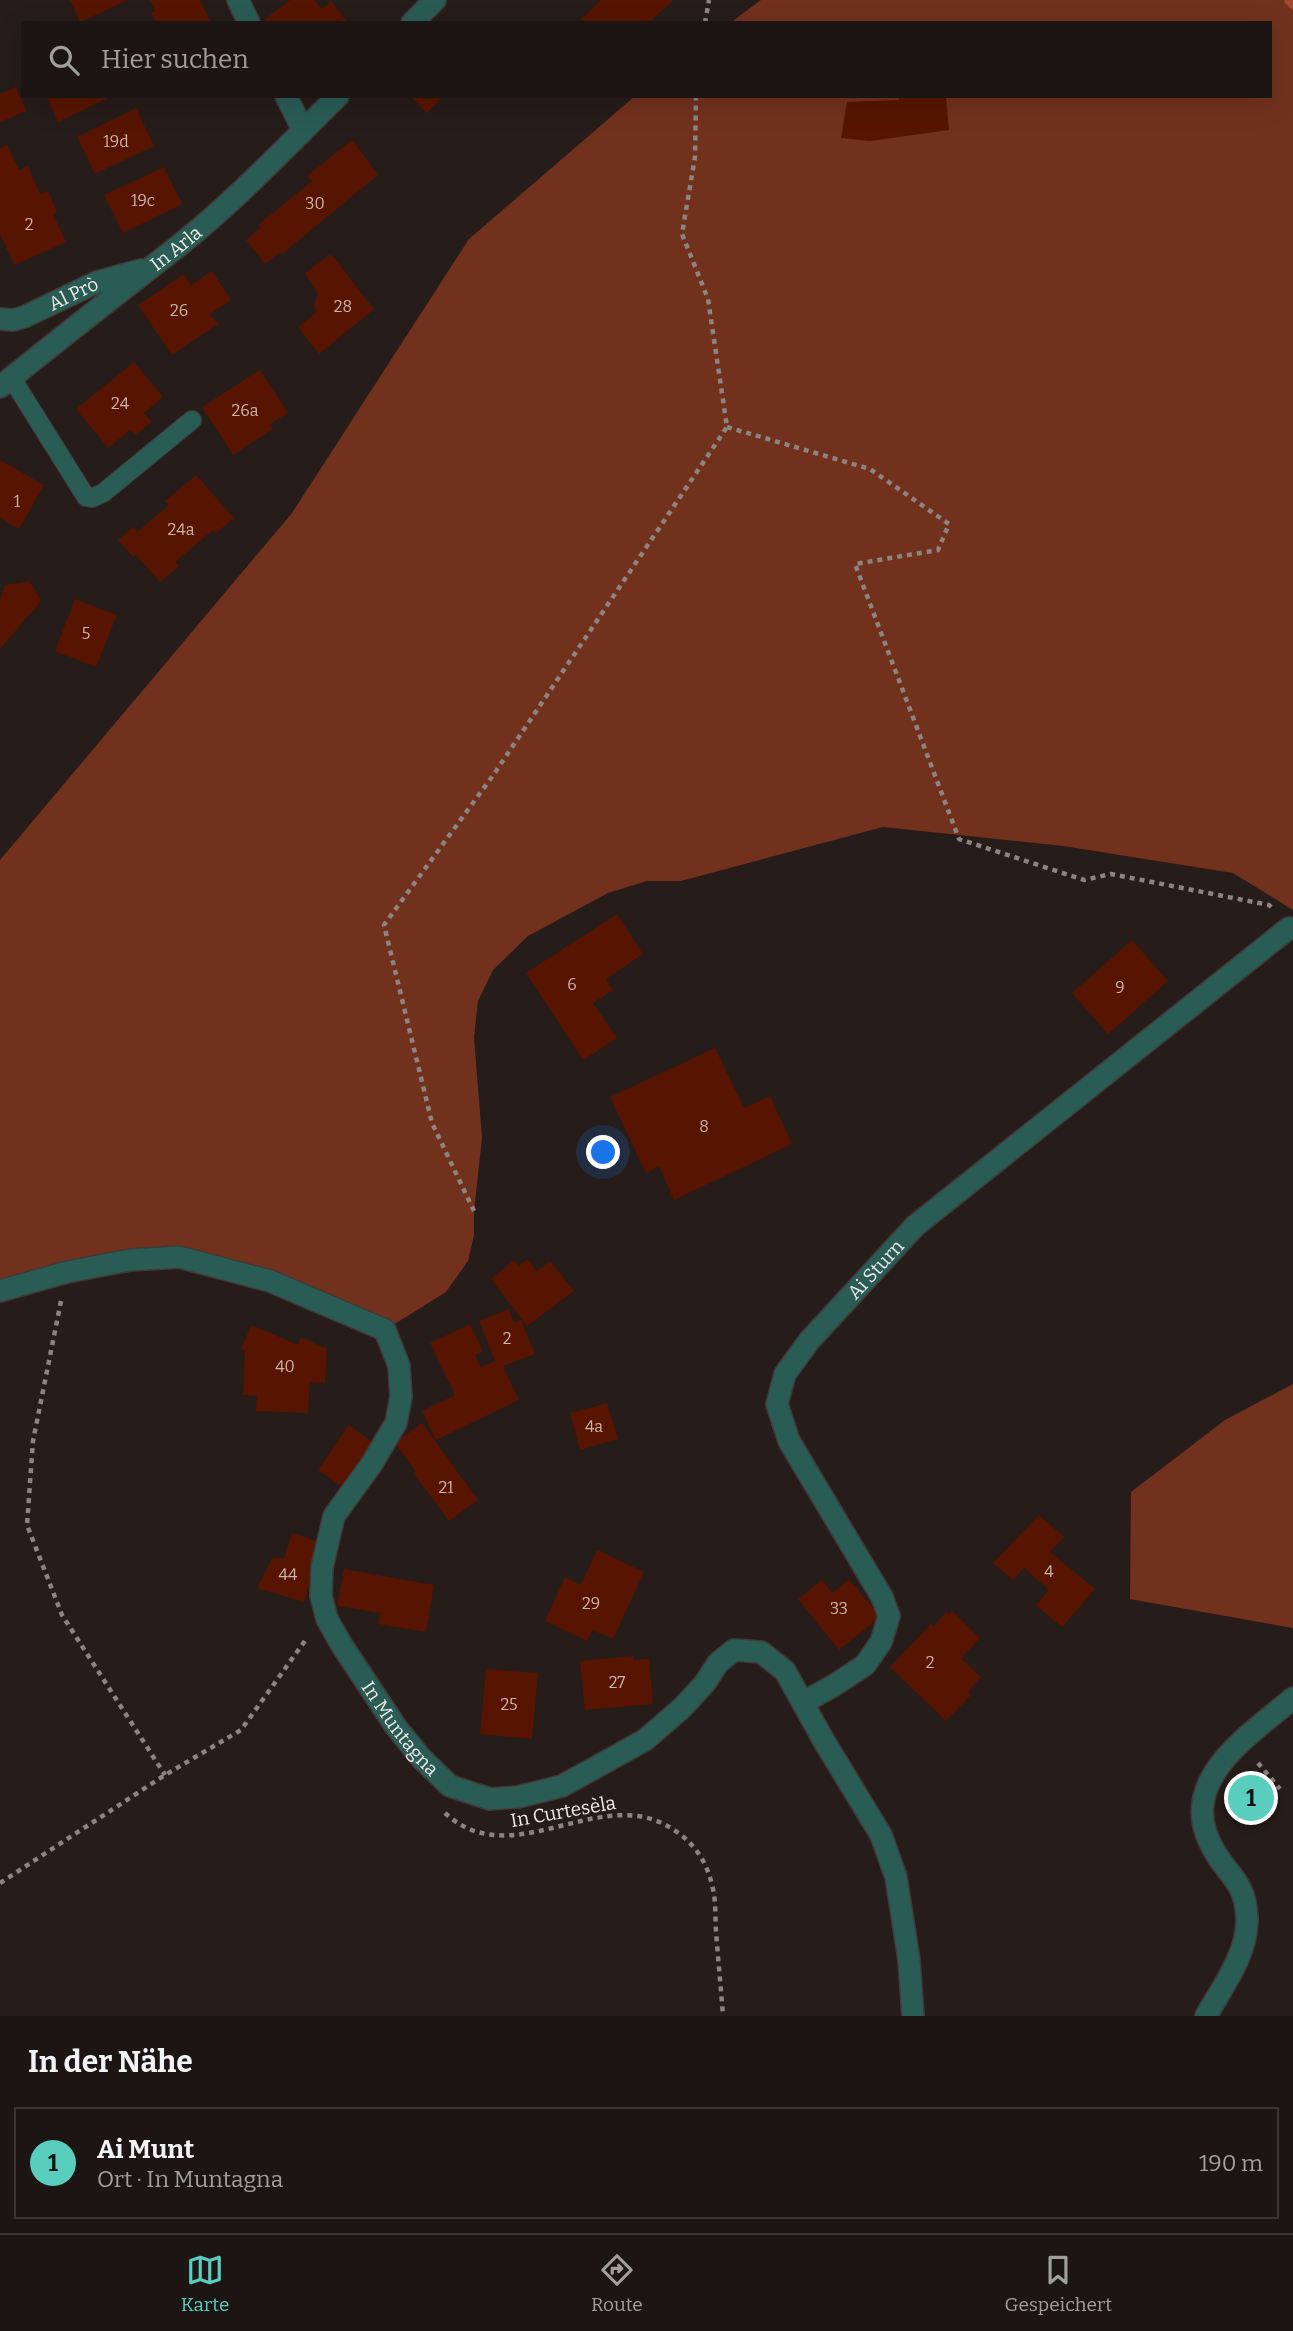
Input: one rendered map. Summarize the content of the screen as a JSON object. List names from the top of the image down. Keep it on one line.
{"streets":{"street":["In Arla","Al Prò","Ai Sturn","In Muntagna"],"path":["In Curtesèla"]},"crossings":[["In Arla","Al Prò"],["Ai Sturn","In Muntagna"]],"house_numbers":["19d","19c","30","2","28","26","24","26a","1","24a","5","6","9","8","2","40","4a","21","4","44","29","33","2","27","25"],"page":{"search":"Hier suchen","pins":"1","heading":"In der Nähe","list":[{"mark":"1","name":"Ai Munt","note":"Ort · In Muntagna","value":"190 m"}],"nav":["Karte","Route","Gespeichert"]}}
